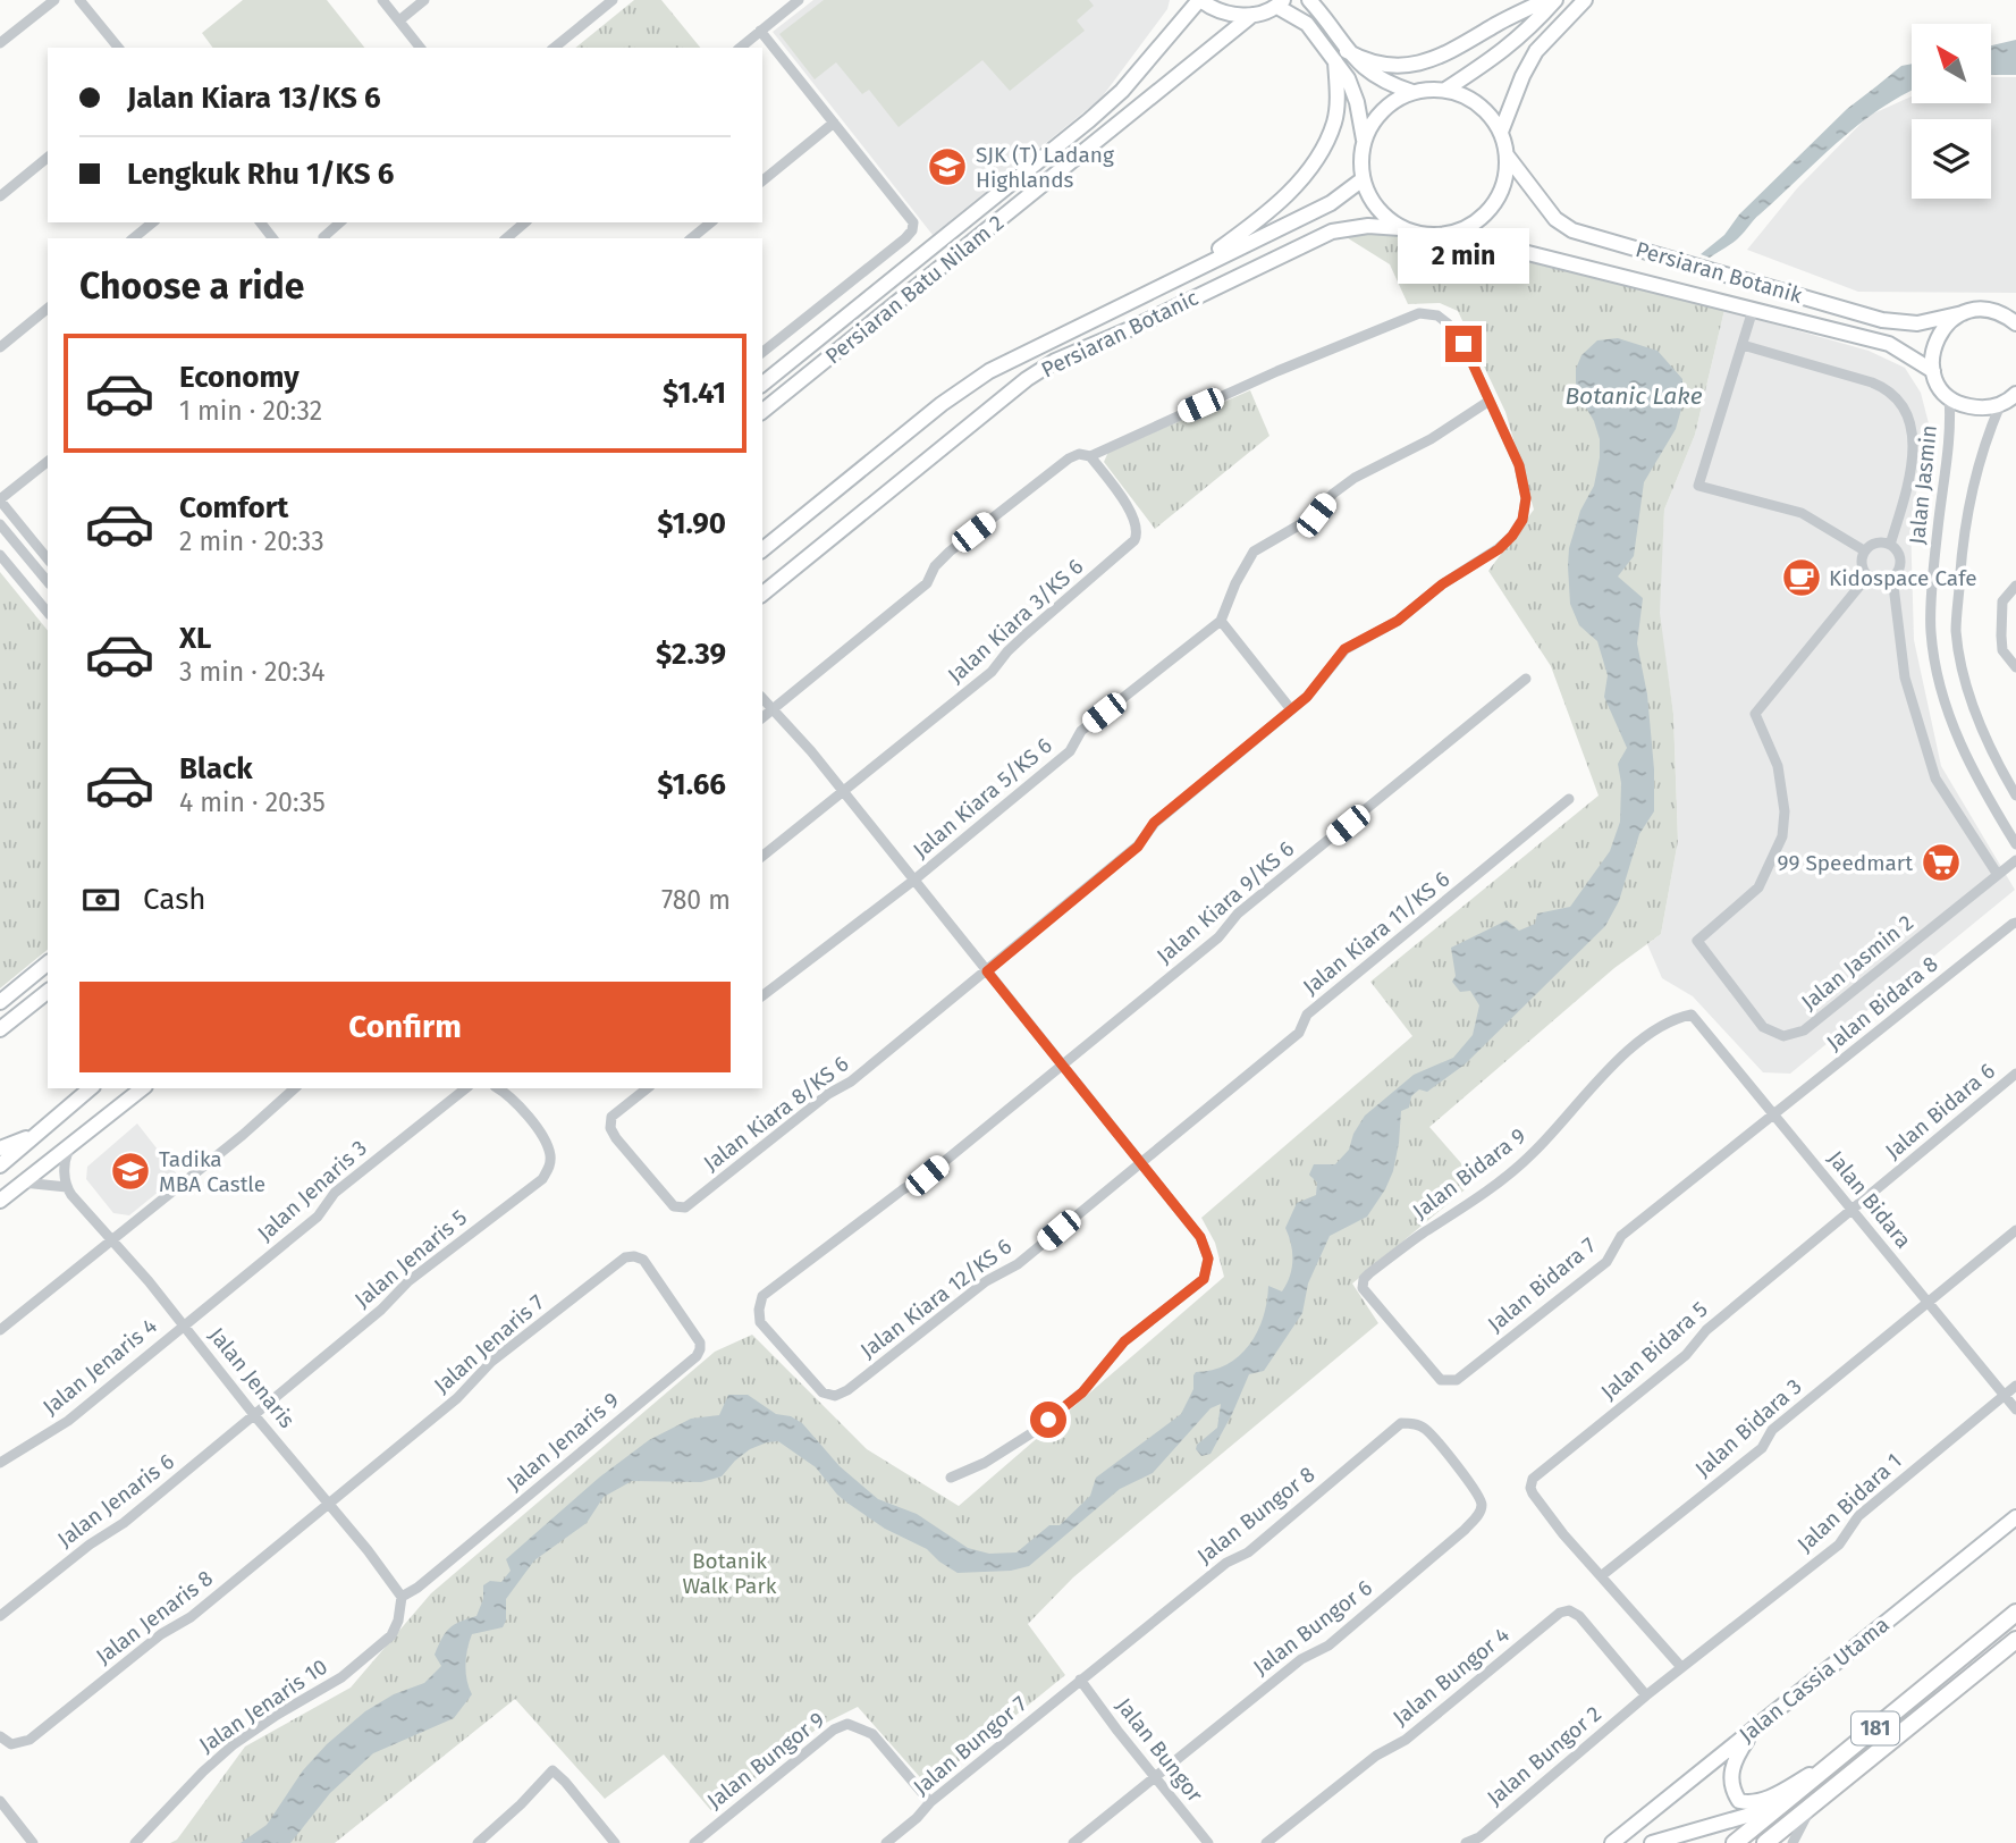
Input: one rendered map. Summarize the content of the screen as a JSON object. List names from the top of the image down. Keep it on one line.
{"streets":{"main road":["Persiaran Botanik","Persiaran Batu Nilam 2","Persiaran Botanic","Jalan Cassia Utama","181"],"street":["Jalan Jasmin","Jalan Kiara 3/KS 6","Jalan Kiara 5/KS 6","Jalan Kiara 9/KS 6","Jalan Kiara 11/KS 6","Jalan Jasmin 2","Jalan Bidara 8","Jalan Bidara 6","Jalan Kiara 8/KS 6","Jalan Bidara 9","Jalan Jenaris 3","Jalan Bidara","Jalan Jenaris 5","Jalan Bidara 7","Jalan Kiara 12/KS 6","Jalan Jenaris 7","Jalan Bidara 5","Jalan Jenaris 4","Jalan Jenaris","Jalan Bidara 3","Jalan Jenaris 9","Jalan Jenaris 6","Jalan Bidara 1","Jalan Bungor 8","Jalan Jenaris 8","Jalan Bungor 6","Jalan Bungor 4","Jalan Jenaris 10","Jalan Bungor 7","Jalan Bungor","Jalan Bungor 2","Jalan Bungor 9"]},"crossings":[["Persiaran Botanik","Persiaran Botanic"],["Jalan Kiara 3/KS 6","Jalan Kiara 8/KS 6"],["Jalan Kiara 9/KS 6","Jalan Kiara 12/KS 6"],["Jalan Kiara 11/KS 6","Jalan Kiara 12/KS 6"],["Jalan Bidara 8","Jalan Bidara"],["Jalan Bidara 8","Jalan Bidara 7"],["Jalan Bidara 6","Jalan Bidara"],["Jalan Bidara 6","Jalan Bidara 5"],["Jalan Bidara 9","Jalan Bidara"],["Jalan Bidara 9","Jalan Bidara 7"],["Jalan Jenaris 3","Jalan Jenaris 4"],["Jalan Jenaris 3","Jalan Jenaris"],["Jalan Bidara","Jalan Bidara 7"],["Jalan Bidara","Jalan Bidara 5"],["Jalan Bidara","Jalan Bidara 3"],["Jalan Bidara","Jalan Bidara 1"],["Jalan Jenaris 5","Jalan Jenaris"],["Jalan Jenaris 5","Jalan Jenaris 6"],["Jalan Jenaris 7","Jalan Jenaris"],["Jalan Jenaris 7","Jalan Jenaris 9"],["Jalan Jenaris 7","Jalan Jenaris 8"],["Jalan Bidara 5","Jalan Bidara 3"],["Jalan Jenaris 4","Jalan Jenaris"],["Jalan Jenaris","Jalan Jenaris 9"],["Jalan Jenaris","Jalan Jenaris 6"],["Jalan Jenaris","Jalan Jenaris 8"],["Jalan Jenaris","Jalan Jenaris 10"],["Jalan Jenaris 9","Jalan Jenaris 10"],["Jalan Bidara 1","Jalan Bungor 4"],["Jalan Bidara 1","Jalan Bungor 2"],["Jalan Bungor 8","Jalan Bungor 6"],["Jalan Bungor 8","Jalan Bungor 7"],["Jalan Bungor 8","Jalan Bungor"],["Jalan Bungor 6","Jalan Bungor"],["Jalan Bungor 4","Jalan Bungor 2"],["Jalan Bungor 7","Jalan Bungor"],["Jalan Bungor 7","Jalan Bungor 9"]],"water":["Botanic Lake"],"parks":["Botanik Walk Park"],"places":{"school or university":["SJK (T) Ladang Highlands","Tadika MBA Castle"],"cafe":["Kidospace Cafe"],"supermarket":["99 Speedmart"]},"north":"top left","page":{"banner":["Jalan Kiara 13/KS 6","Lengkuk Rhu 1/KS 6"],"bubble":"2 min","heading":"Choose a ride","list":[{"name":"Economy","note":"1 min · 20:32","value":"$1.41"},{"name":"Comfort","note":"2 min · 20:33","value":"$1.90"},{"name":"XL","note":"3 min · 20:34","value":"$2.39"},{"name":"Black","note":"4 min · 20:35","value":"$1.66"}],"pay":["Cash","780 m"],"buttons":"Confirm"}}
